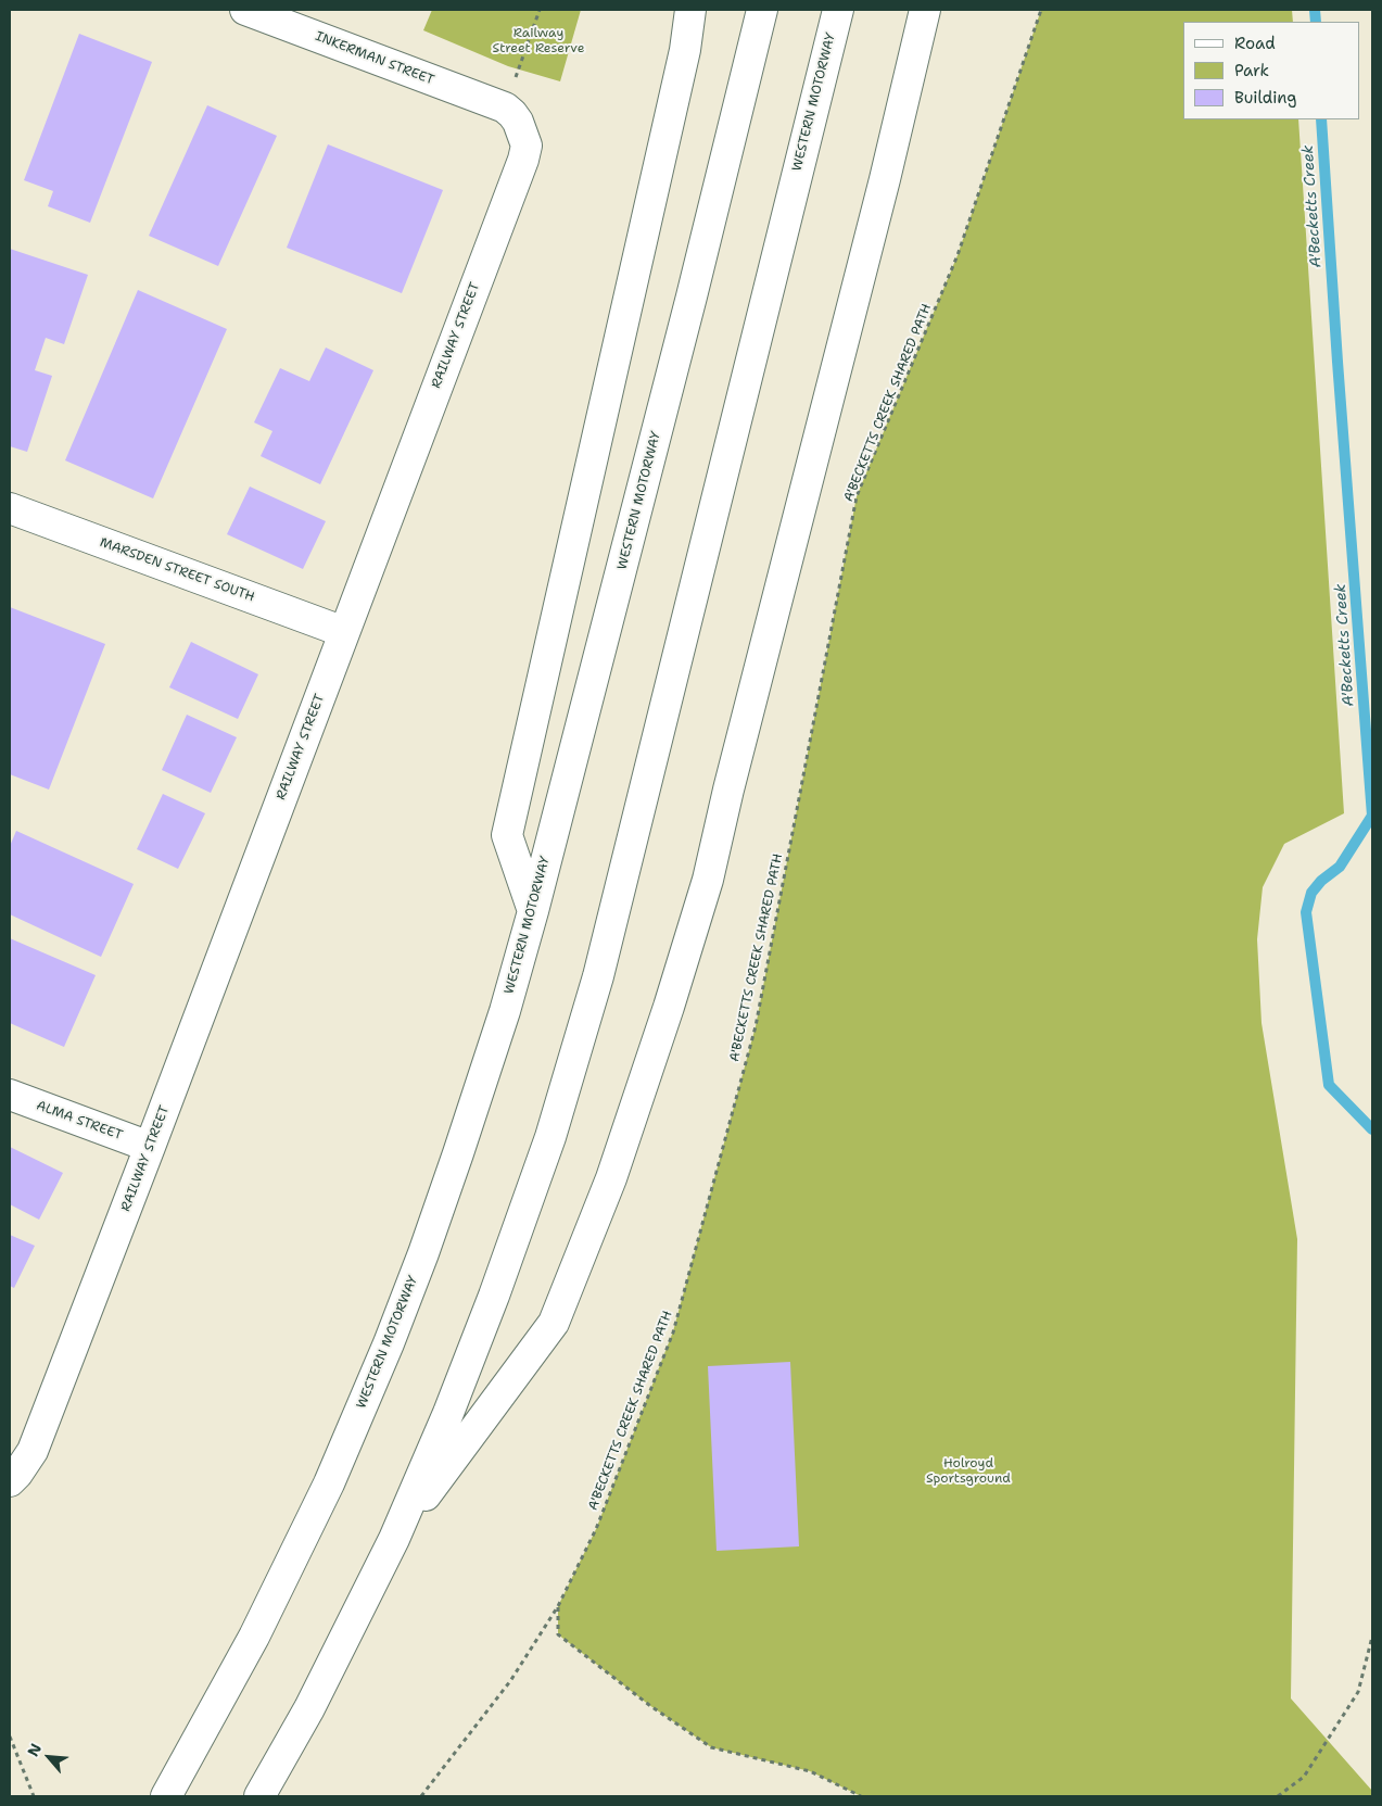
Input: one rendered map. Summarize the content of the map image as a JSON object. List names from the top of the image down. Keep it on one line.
{"streets":{"main road":["INKERMAN STREET","WESTERN MOTORWAY","RAILWAY STREET","MARSDEN STREET SOUTH","ALMA STREET"],"path":["A'BECKETTS CREEK SHARED PATH"]},"crossings":[["INKERMAN STREET","RAILWAY STREET"],["RAILWAY STREET","MARSDEN STREET SOUTH"],["RAILWAY STREET","ALMA STREET"]],"water":["A'Becketts Creek"],"parks":["Railway Street Reserve","Holroyd Sportsground"],"legend":["Road","Park","Building"],"north":"top left"}
